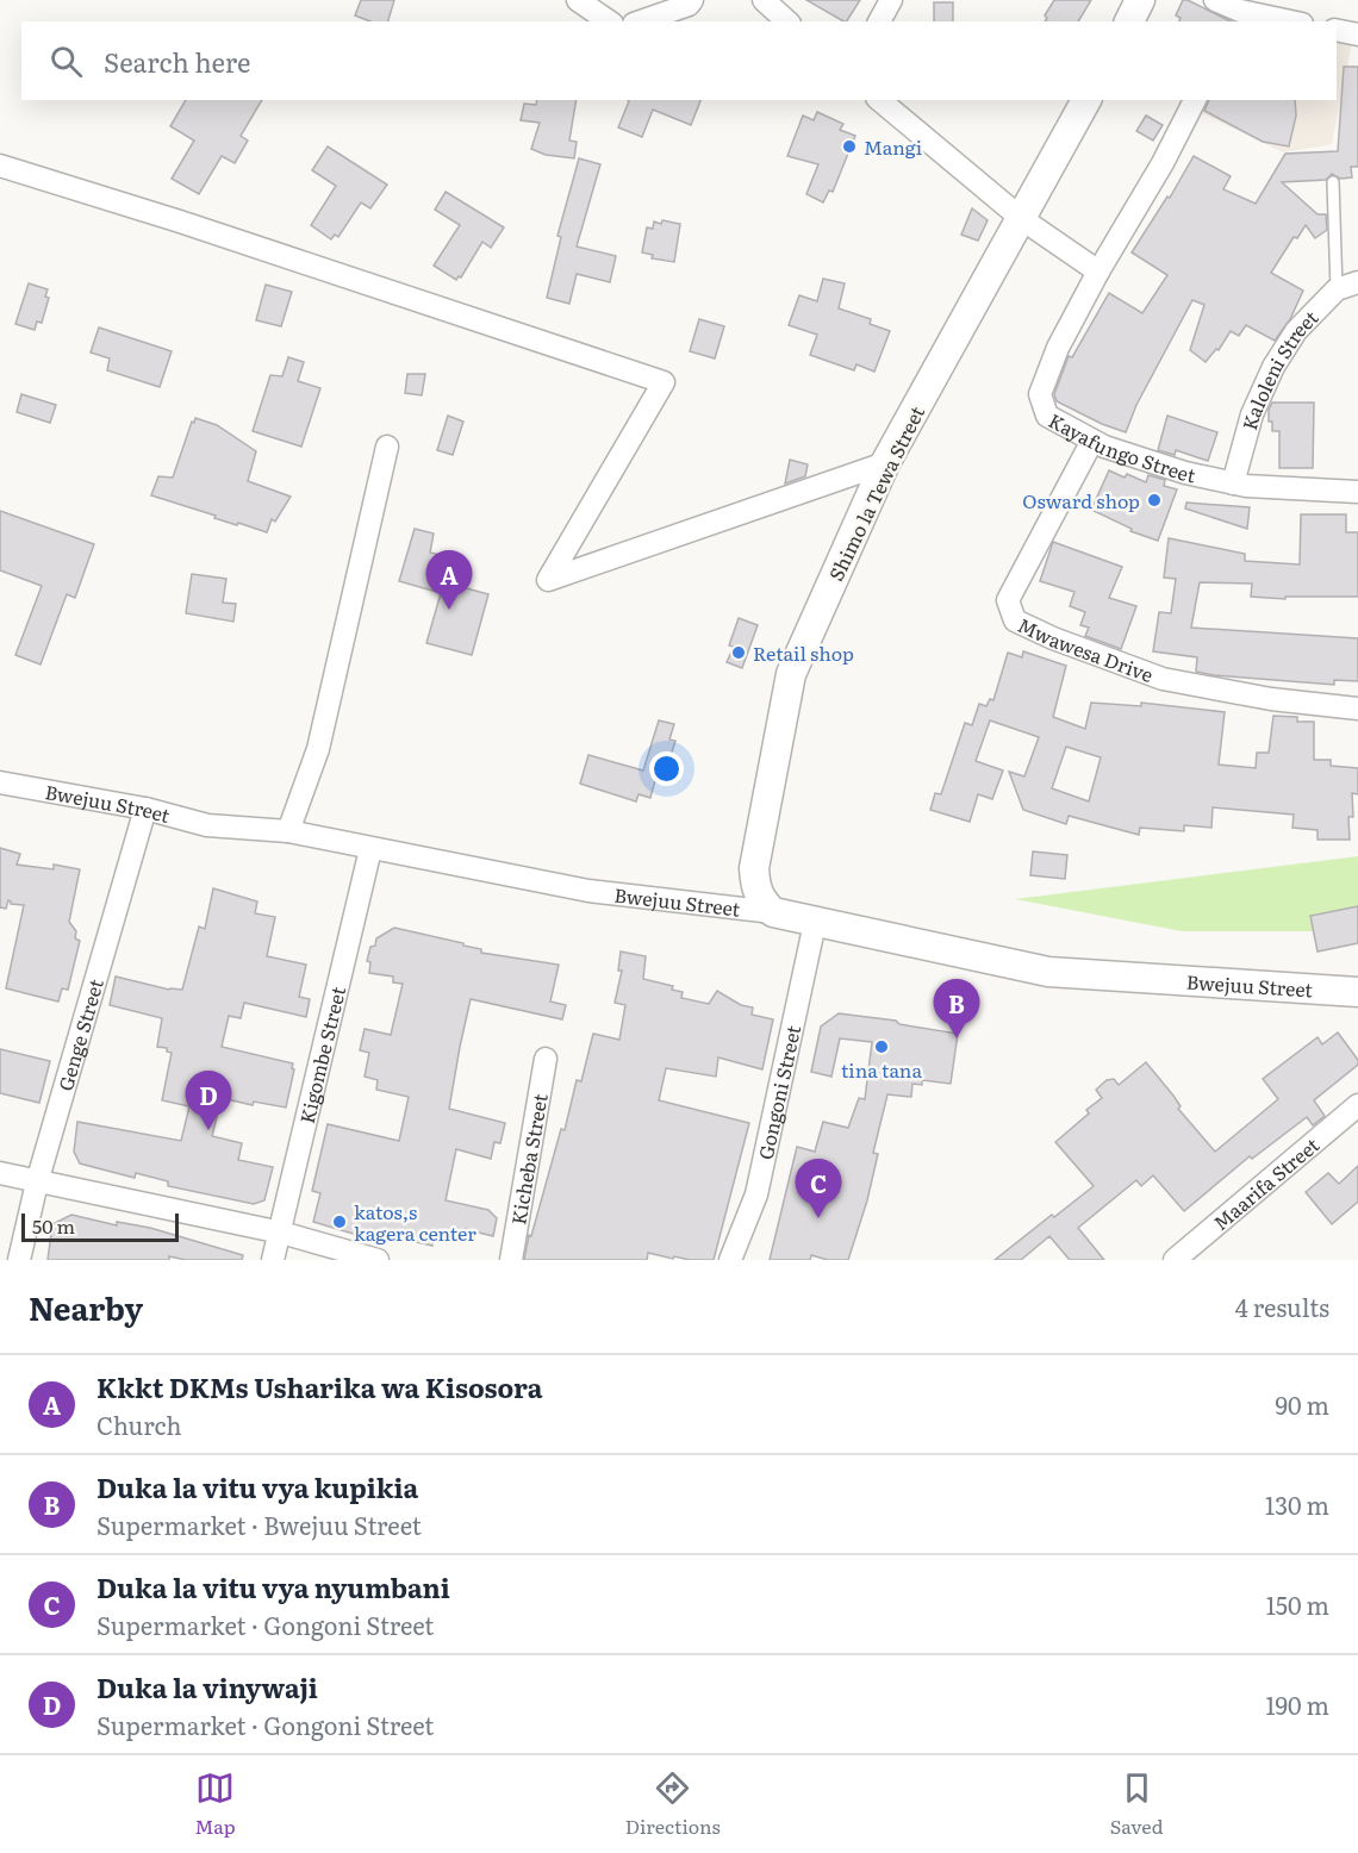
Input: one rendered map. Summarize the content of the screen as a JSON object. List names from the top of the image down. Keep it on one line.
{"streets":{"street":["Kaloleni Street","Kayafungo Street","Shimo la Tewa Street","Mwawesa Drive","Bwejuu Street","Genge Street","Kigombe Street","Gongoni Street","Kicheba Street","Maarifa Street"]},"crossings":[["Kaloleni Street","Kayafungo Street"],["Kayafungo Street","Mwawesa Drive"],["Shimo la Tewa Street","Bwejuu Street"],["Bwejuu Street","Genge Street"],["Bwejuu Street","Kigombe Street"],["Bwejuu Street","Gongoni Street"]],"places":["Mangi","Osward shop","Retail shop","tina tana","katos,s kagera center"],"scale_bar":"50 m","page":{"search":"Search here","pins":["A","B","D","C"],"scale":"50 m","heading":["Nearby","4 results"],"list":[{"mark":"A","name":"Kkkt DKMs Usharika wa Kisosora","note":"Church","value":"90 m"},{"mark":"B","name":"Duka la vitu vya kupikia","note":"Supermarket · Bwejuu Street","value":"130 m"},{"mark":"C","name":"Duka la vitu vya nyumbani","note":"Supermarket · Gongoni Street","value":"150 m"},{"mark":"D","name":"Duka la vinywaji","note":"Supermarket · Gongoni Street","value":"190 m"}],"nav":["Map","Directions","Saved"]}}
